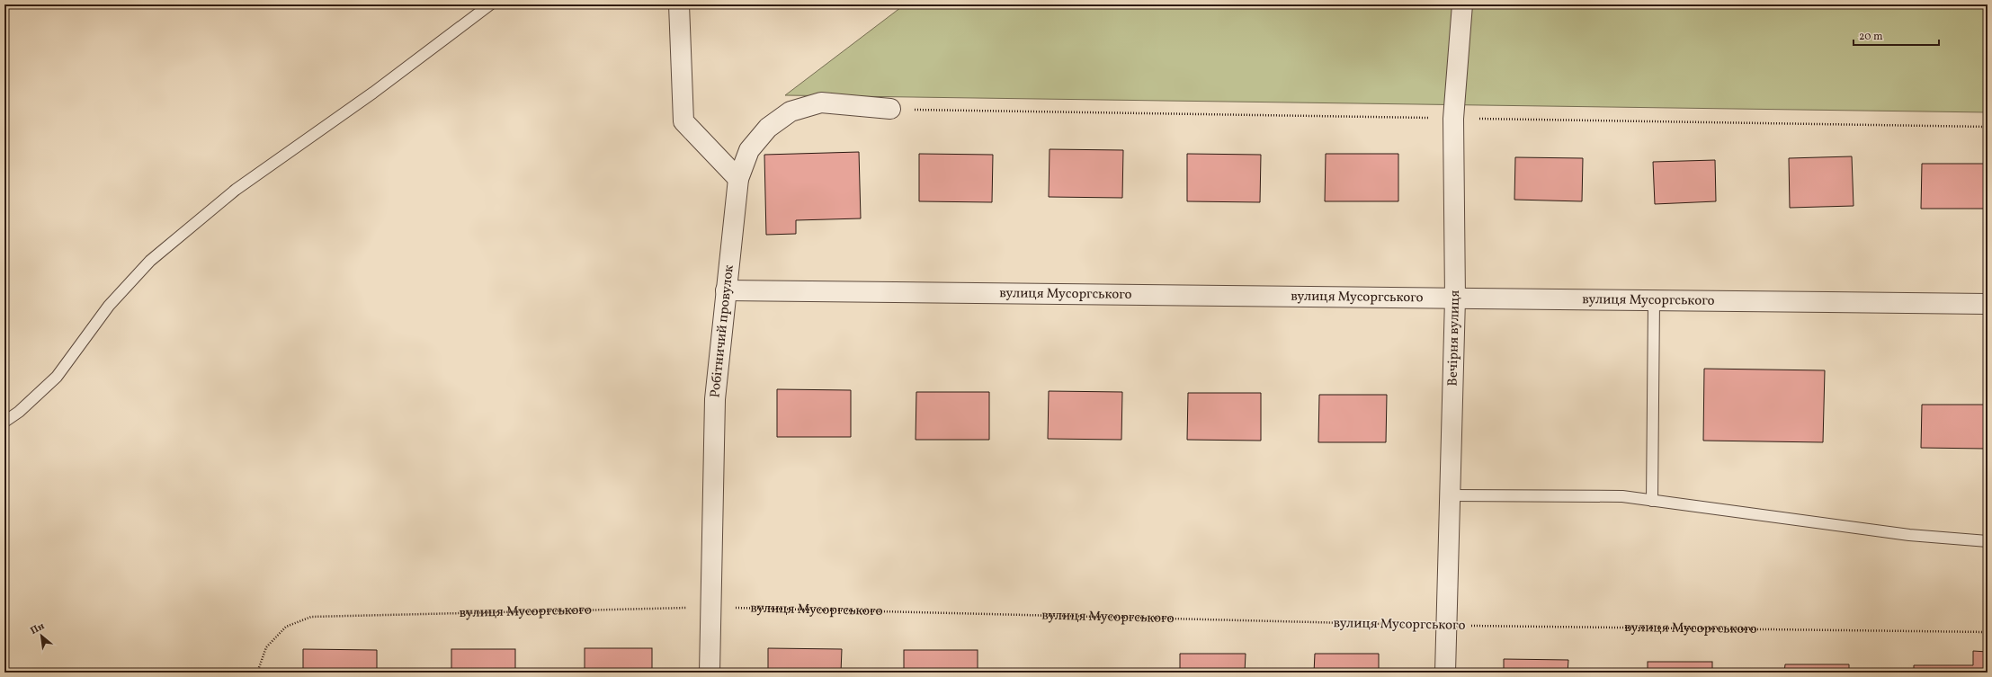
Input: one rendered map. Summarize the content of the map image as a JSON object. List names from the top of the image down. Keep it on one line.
{"streets":{"street":["вулиця Мусоргського","Робітничий провулок","Вечірня вулиця"]},"crossings":[["вулиця Мусоргського","Робітничий провулок"],["вулиця Мусоргського","Вечірня вулиця"]],"scale_bar":"20 m","north":"top left"}
